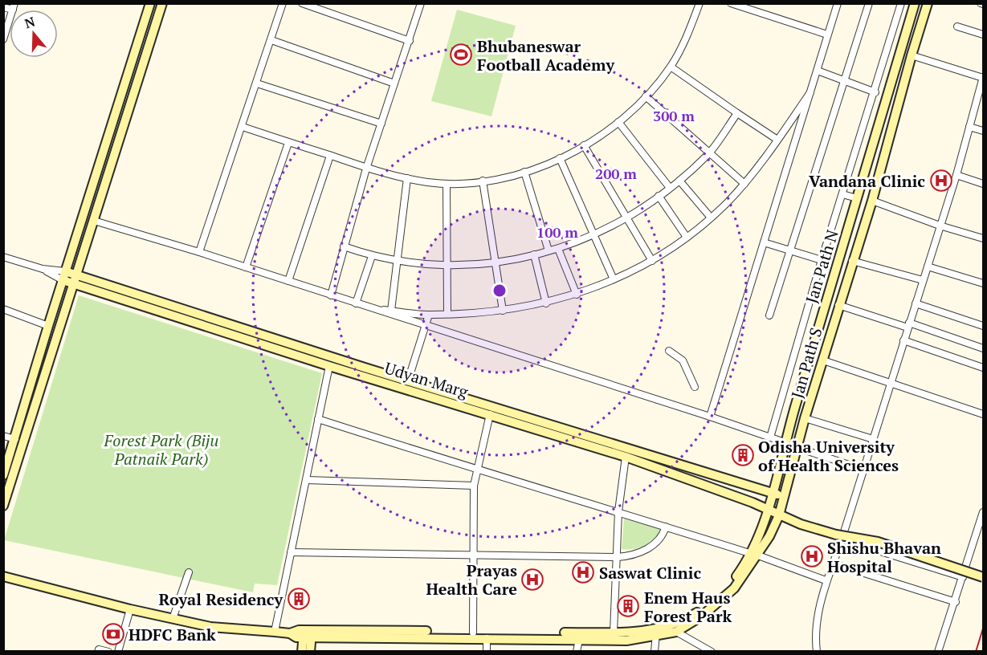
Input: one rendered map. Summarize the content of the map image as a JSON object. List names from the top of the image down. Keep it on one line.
{"streets":{"street":["Jan Path N","Jan Path S","Udyan Marg"]},"crossings":[["Jan Path N","Jan Path S"],["Jan Path N","Udyan Marg"],["Jan Path S","Udyan Marg"]],"parks":["Forest Park (Biju Patnaik Park)"],"places":{"sports":["Bhubaneswar Football Academy"],"hospital":["Vandana Clinic","Shishu Bhavan Hospital","Saswat Clinic","Prayas Health Care"],"building":["Odisha University of Health Sciences","Royal Residency","Enem Haus Forest Park"],"bank":["HDFC Bank"]},"north":"top","rings":["300 m","200 m","100 m"]}
